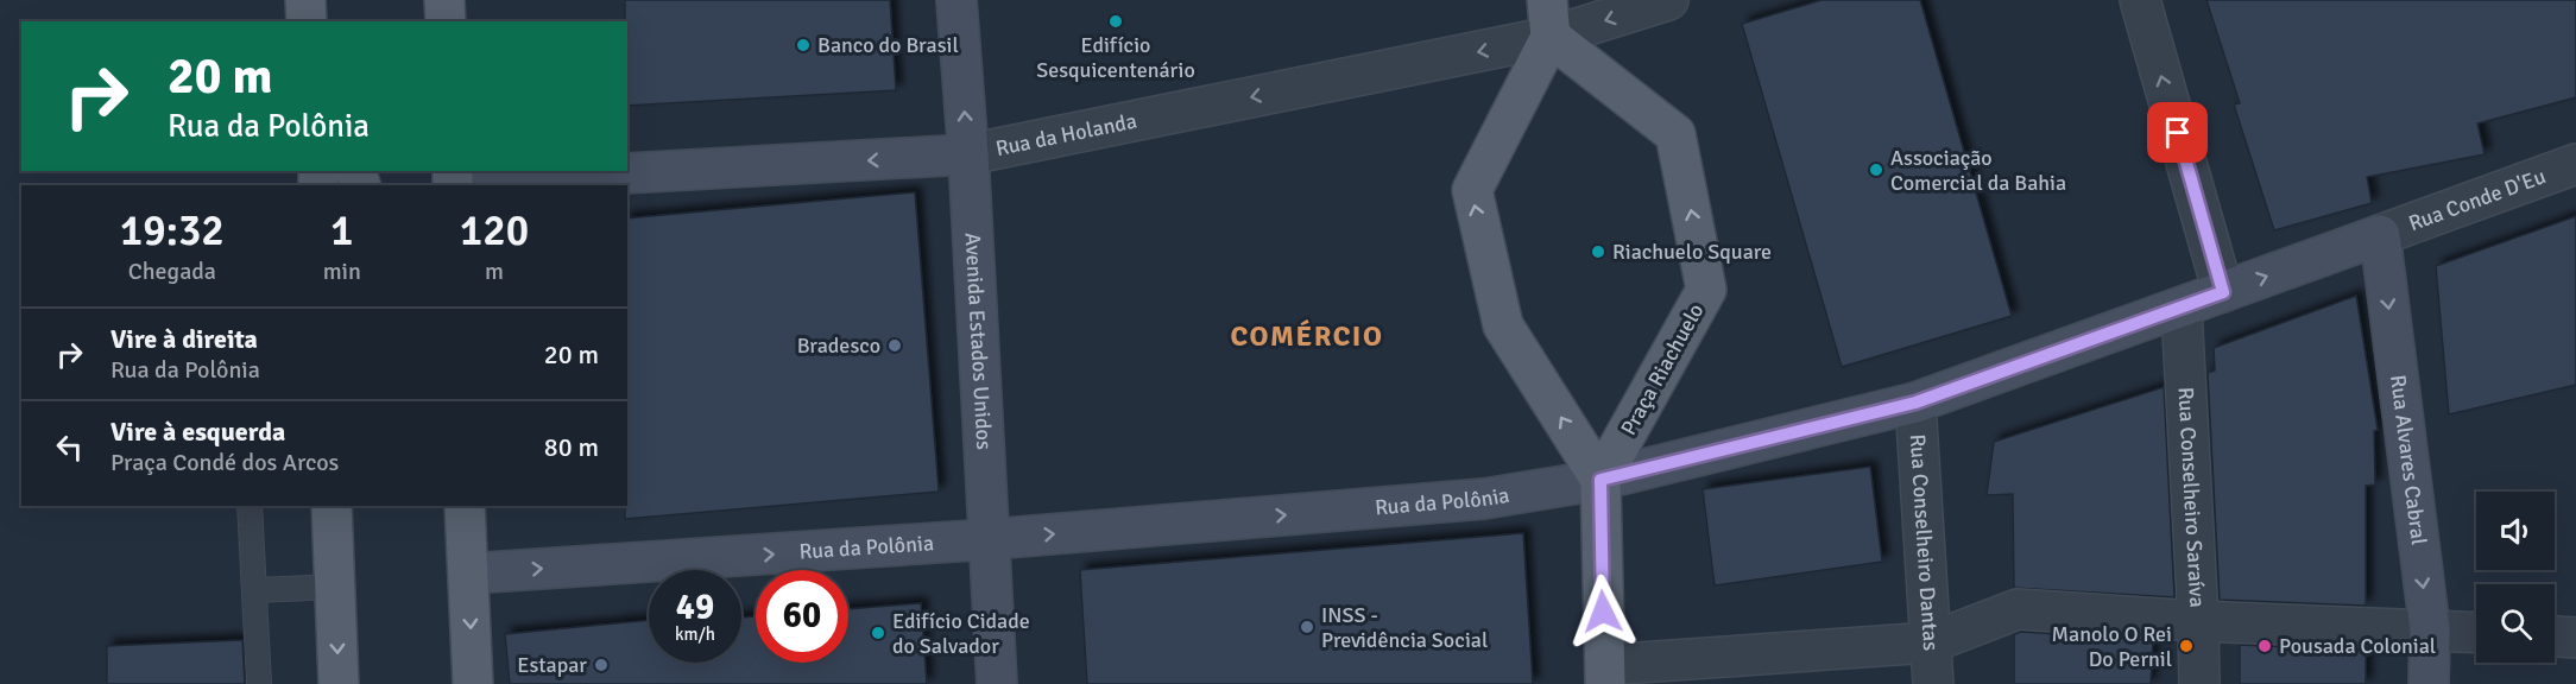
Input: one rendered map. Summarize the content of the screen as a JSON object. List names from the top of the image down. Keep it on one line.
{"streets":{"main road":["Praça Riachuelo"],"street":["Rua da Holanda","Rua Conde D'Eu","Avenida Estados Unidos","Rua Alvares Cabral","Rua Conselheiro Saraíva","Rua da Polônia","Rua Conselheiro Dantas"]},"crossings":[["Rua da Holanda","Avenida Estados Unidos"],["Rua da Holanda","Praça Riachuelo"],["Rua Conde D'Eu","Rua Alvares Cabral"],["Rua Conde D'Eu","Rua da Polônia"],["Avenida Estados Unidos","Rua da Polônia"],["Praça Riachuelo","Rua da Polônia"],["Rua Alvares Cabral","Rua da Polônia"],["Rua Conselheiro Saraíva","Rua da Polônia"],["Rua da Polônia","Rua Conselheiro Dantas"]],"one_way":["Rua da Holanda","Rua Alvares Cabral","Rua da Polônia"],"districts":["COMÉRCIO"],"places":["Edifício Sesquicentenário","Banco do Brasil","Associação Comercial da Bahia","Riachuelo Square","Bradesco","INSS - Previdência Social","Edifício Cidade do Salvador","Manolo O Rei Do Pernil","Pousada Colonial","Estapar"],"page":{"turn":["20 m","Rua da Polônia"],"eta":["19:32","Chegada","1","min","120","m"],"list":[{"name":"Vire à direita","note":"Rua da Polônia","value":"20 m"},{"name":"Vire à esquerda","note":"Praça Condé dos Arcos","value":"80 m"}],"speed":"49 km/h","limit":"60"}}
